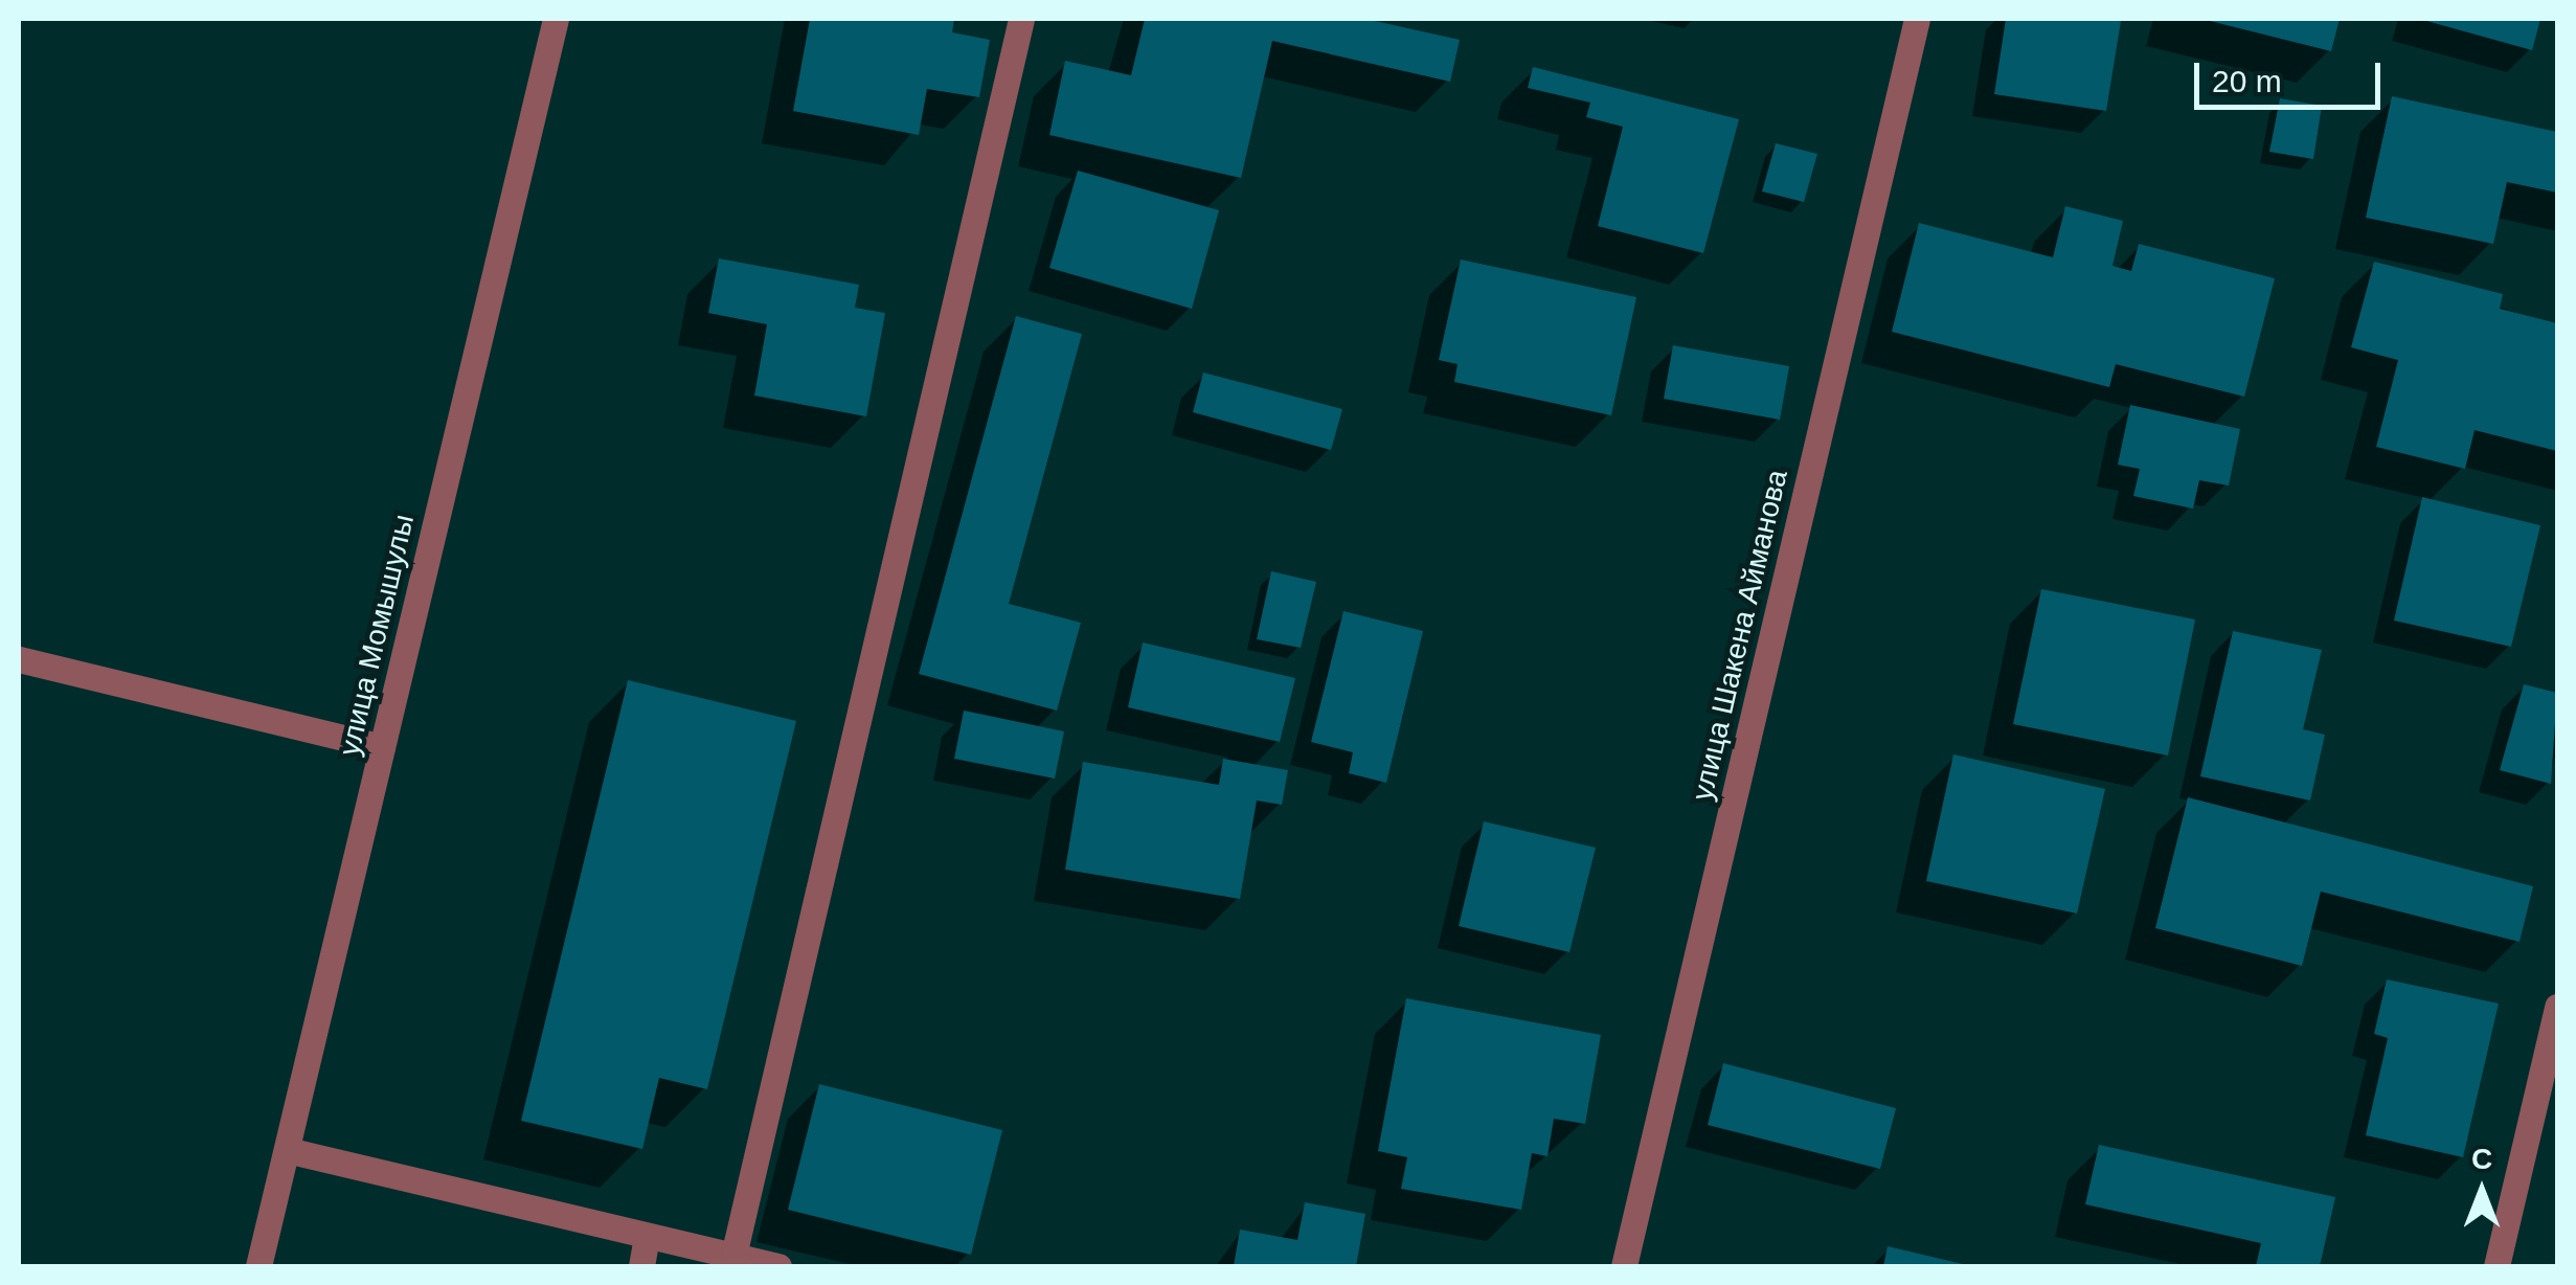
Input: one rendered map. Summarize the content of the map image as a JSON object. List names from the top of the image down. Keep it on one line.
{"streets":{"street":["улица Момышулы","улица Шакена Айманова"]},"scale_bar":"20 m","north":"top"}
